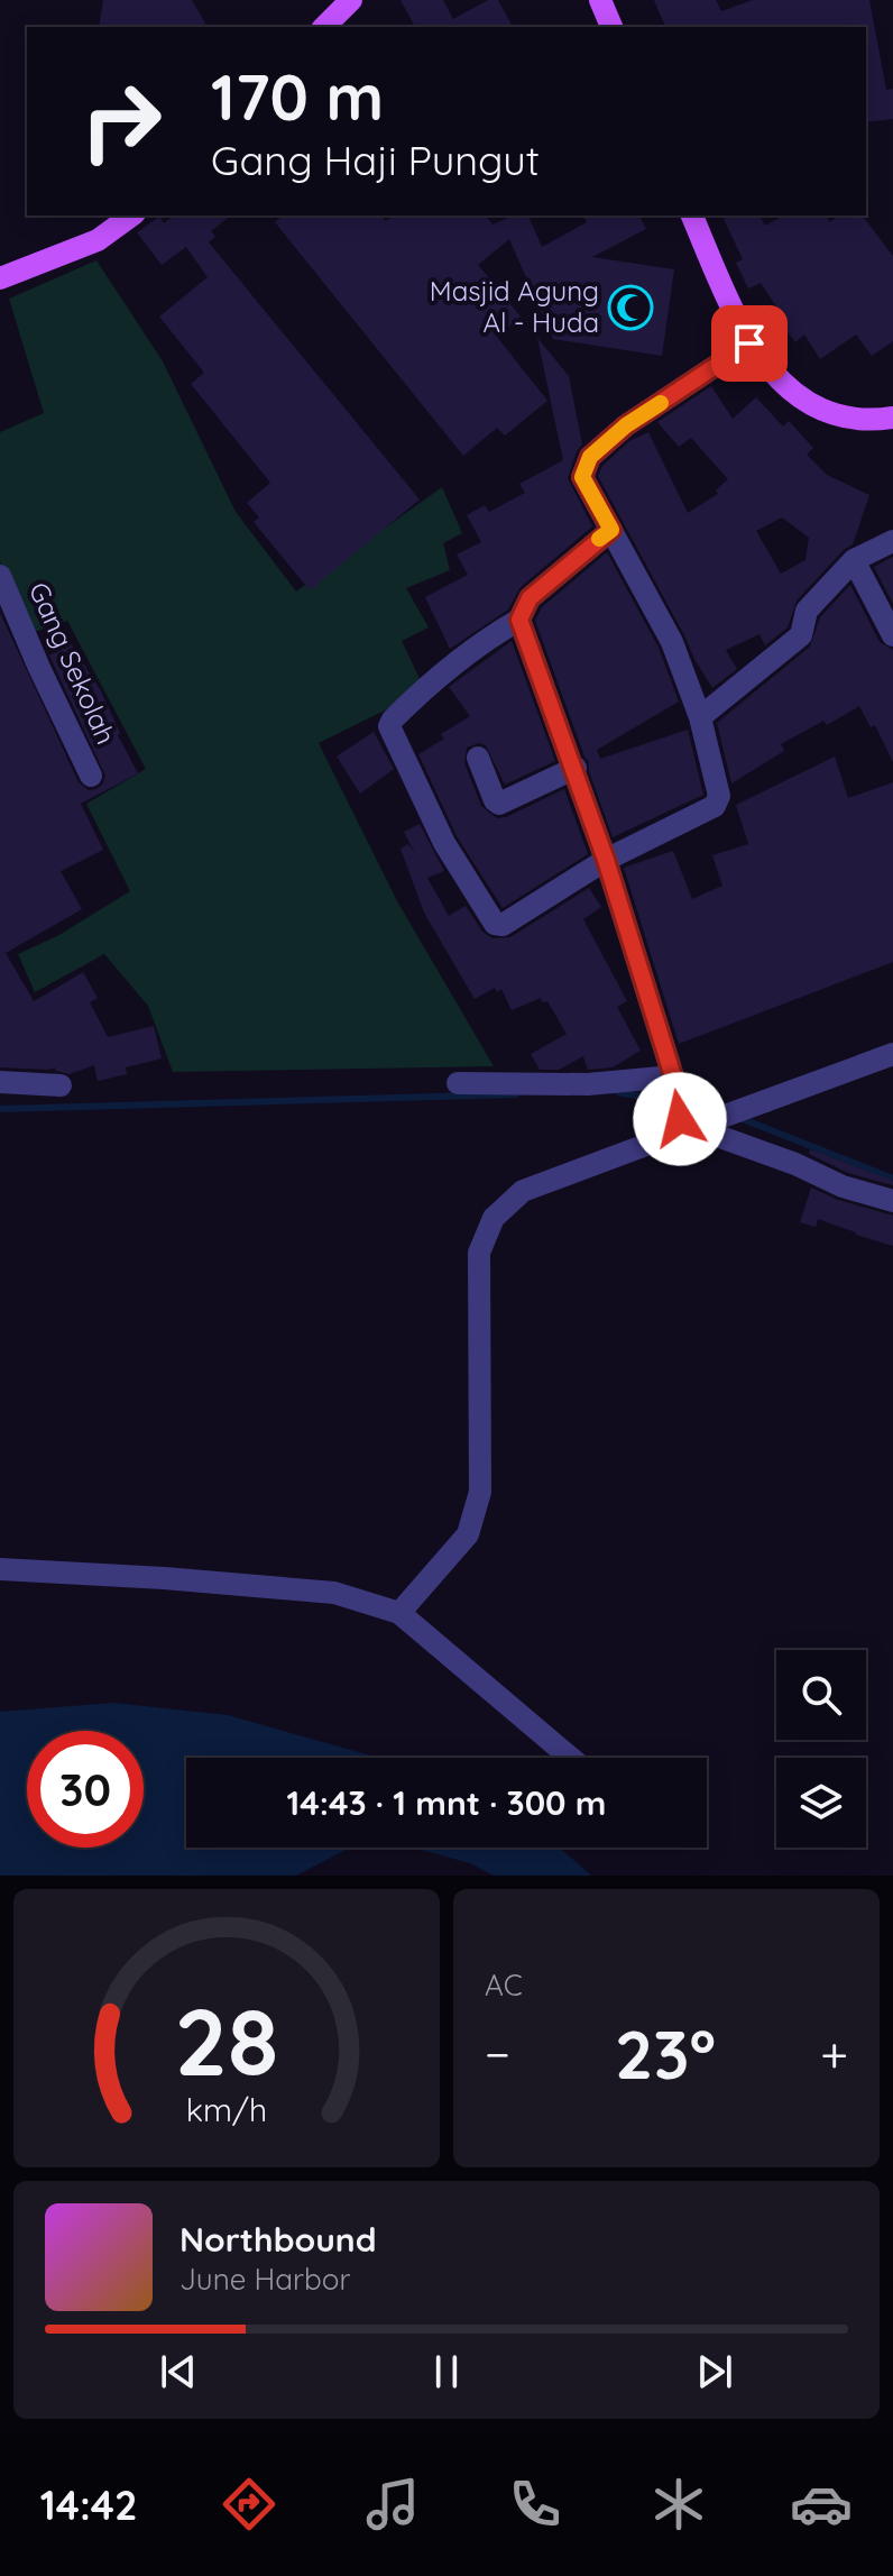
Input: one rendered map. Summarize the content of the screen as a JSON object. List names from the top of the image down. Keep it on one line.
{"streets":{"street":["Gang Sekolah"]},"places":{"mosque":["Masjid Agung Al - Huda"]},"page":{"turn":["170 m","Gang Haji Pungut"],"limit":"30","trip":"14:43 · 1 mnt · 300 m","tile":"AC","heat":["−","23°","+"],"song":["Northbound","June Harbor"],"tabs":"14:42","gauge":["28","km/h"]}}
